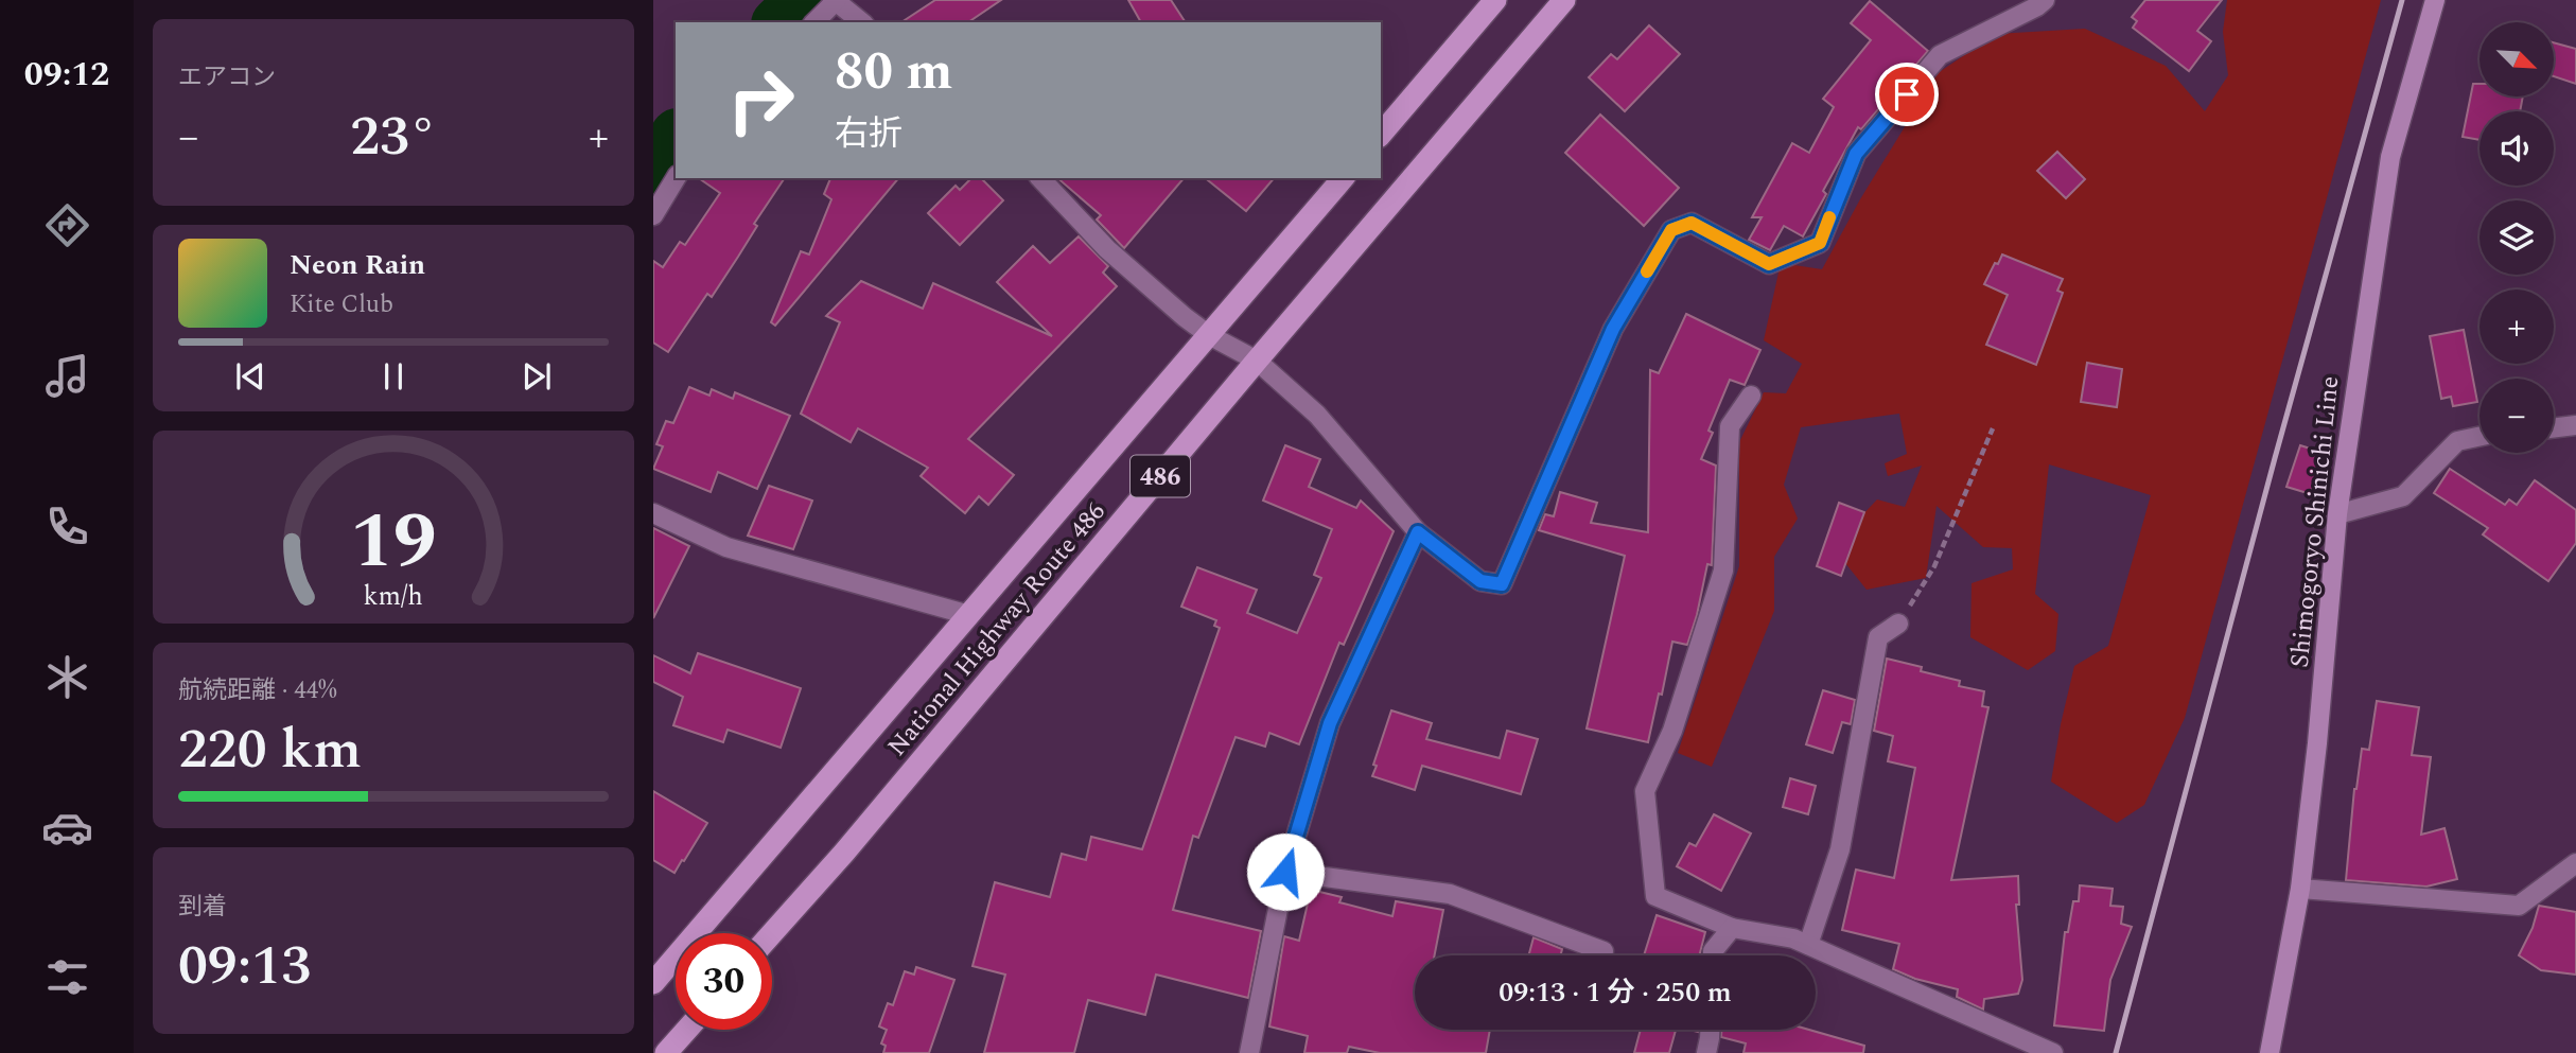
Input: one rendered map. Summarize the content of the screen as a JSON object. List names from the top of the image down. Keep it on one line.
{"streets":{"highway":["486","National Highway Route 486"],"main road":["Shimogoryo Shinichi Line"]},"north":"bottom right","page":{"tabs":"09:12","tile":["エアコン",["航続距離 · 44%","220 km"],["到着","09:13"]],"map_buttons":["+","−"],"turn":["80 m","右折"],"heat":["−","23°","+"],"song":["Neon Rain","Kite Club"],"limit":"30","trip":"09:13 · 1 分 · 250 m","gauge":["19","km/h"]}}
